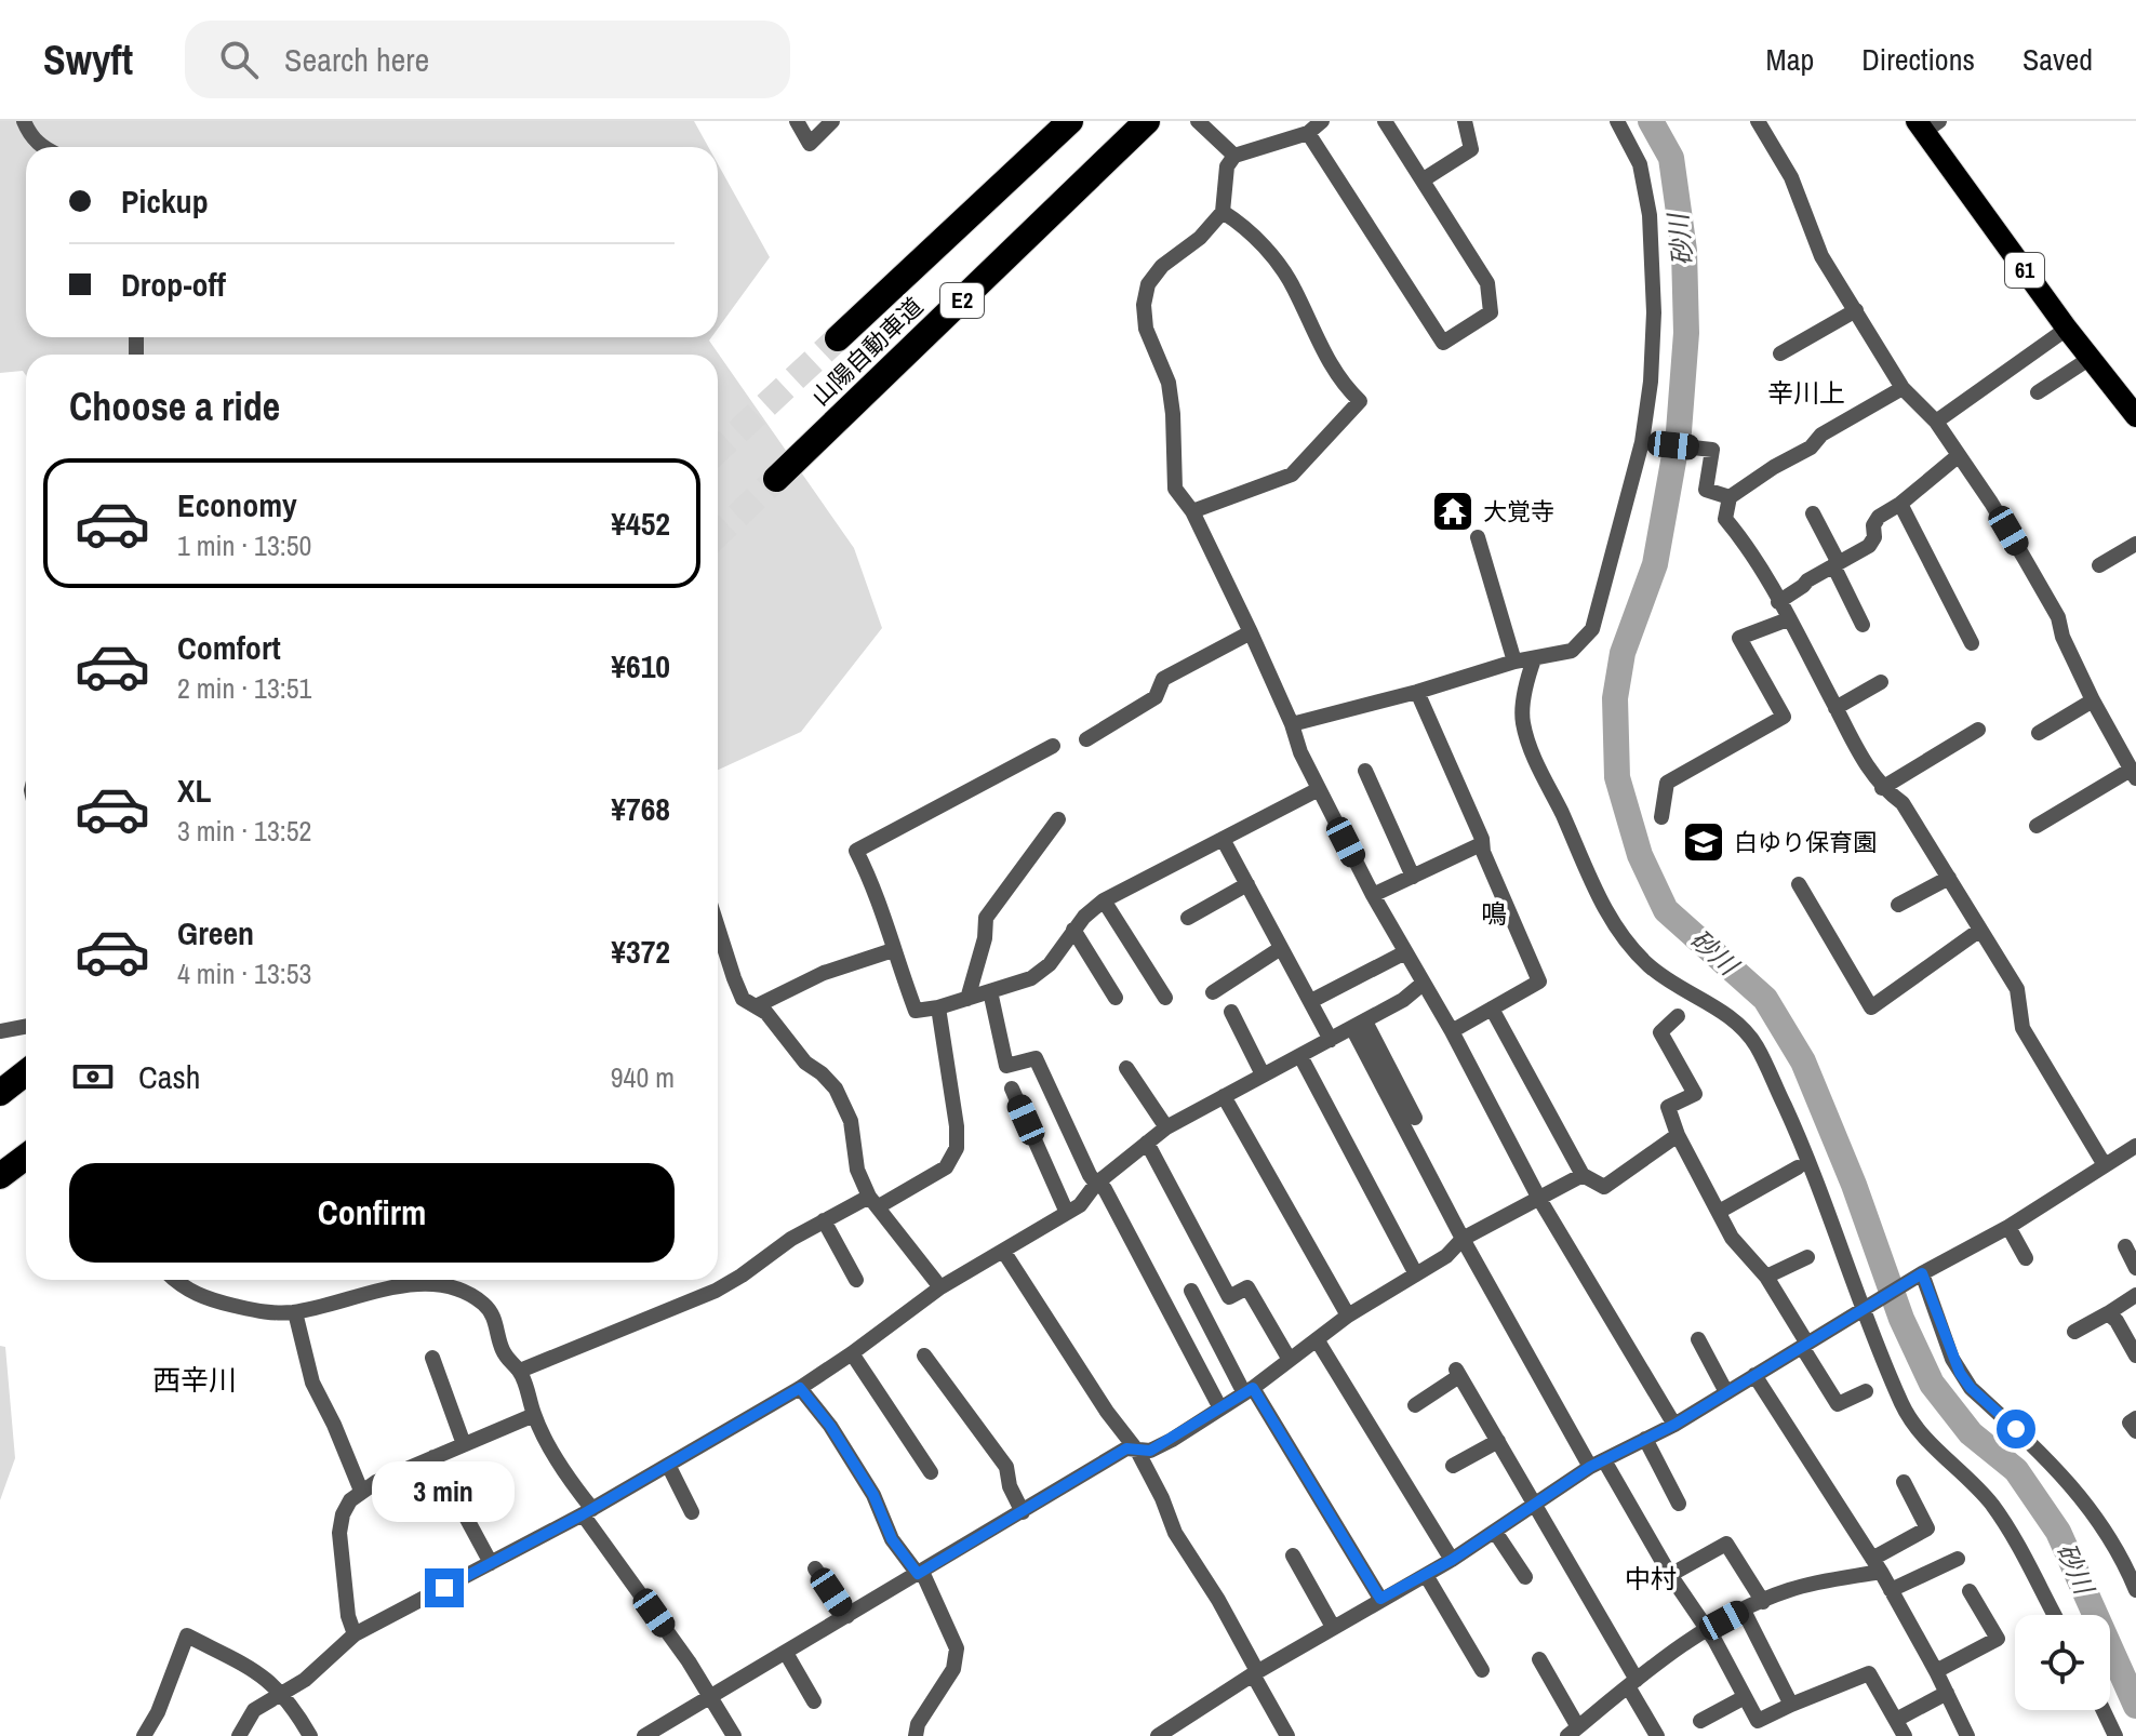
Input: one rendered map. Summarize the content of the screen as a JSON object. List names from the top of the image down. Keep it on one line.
{"streets":{"highway":["E2","山陽自動車道"],"main road":["61"]},"districts":["辛川上","鳴","西辛川","中村"],"water":["砂川"],"places":{"temple":["大覚寺"],"school or university":["白ゆり保育園"]},"page":{"header":"Swyft","search":"Search here","nav":["Map","Directions","Saved"],"banner":["Pickup","Drop-off"],"heading":"Choose a ride","list":[{"name":"Economy","note":"1 min · 13:50","value":"¥452"},{"name":"Comfort","note":"2 min · 13:51","value":"¥610"},{"name":"XL","note":"3 min · 13:52","value":"¥768"},{"name":"Green","note":"4 min · 13:53","value":"¥372"}],"pay":["Cash","940 m"],"buttons":"Confirm","bubble":"3 min"}}
